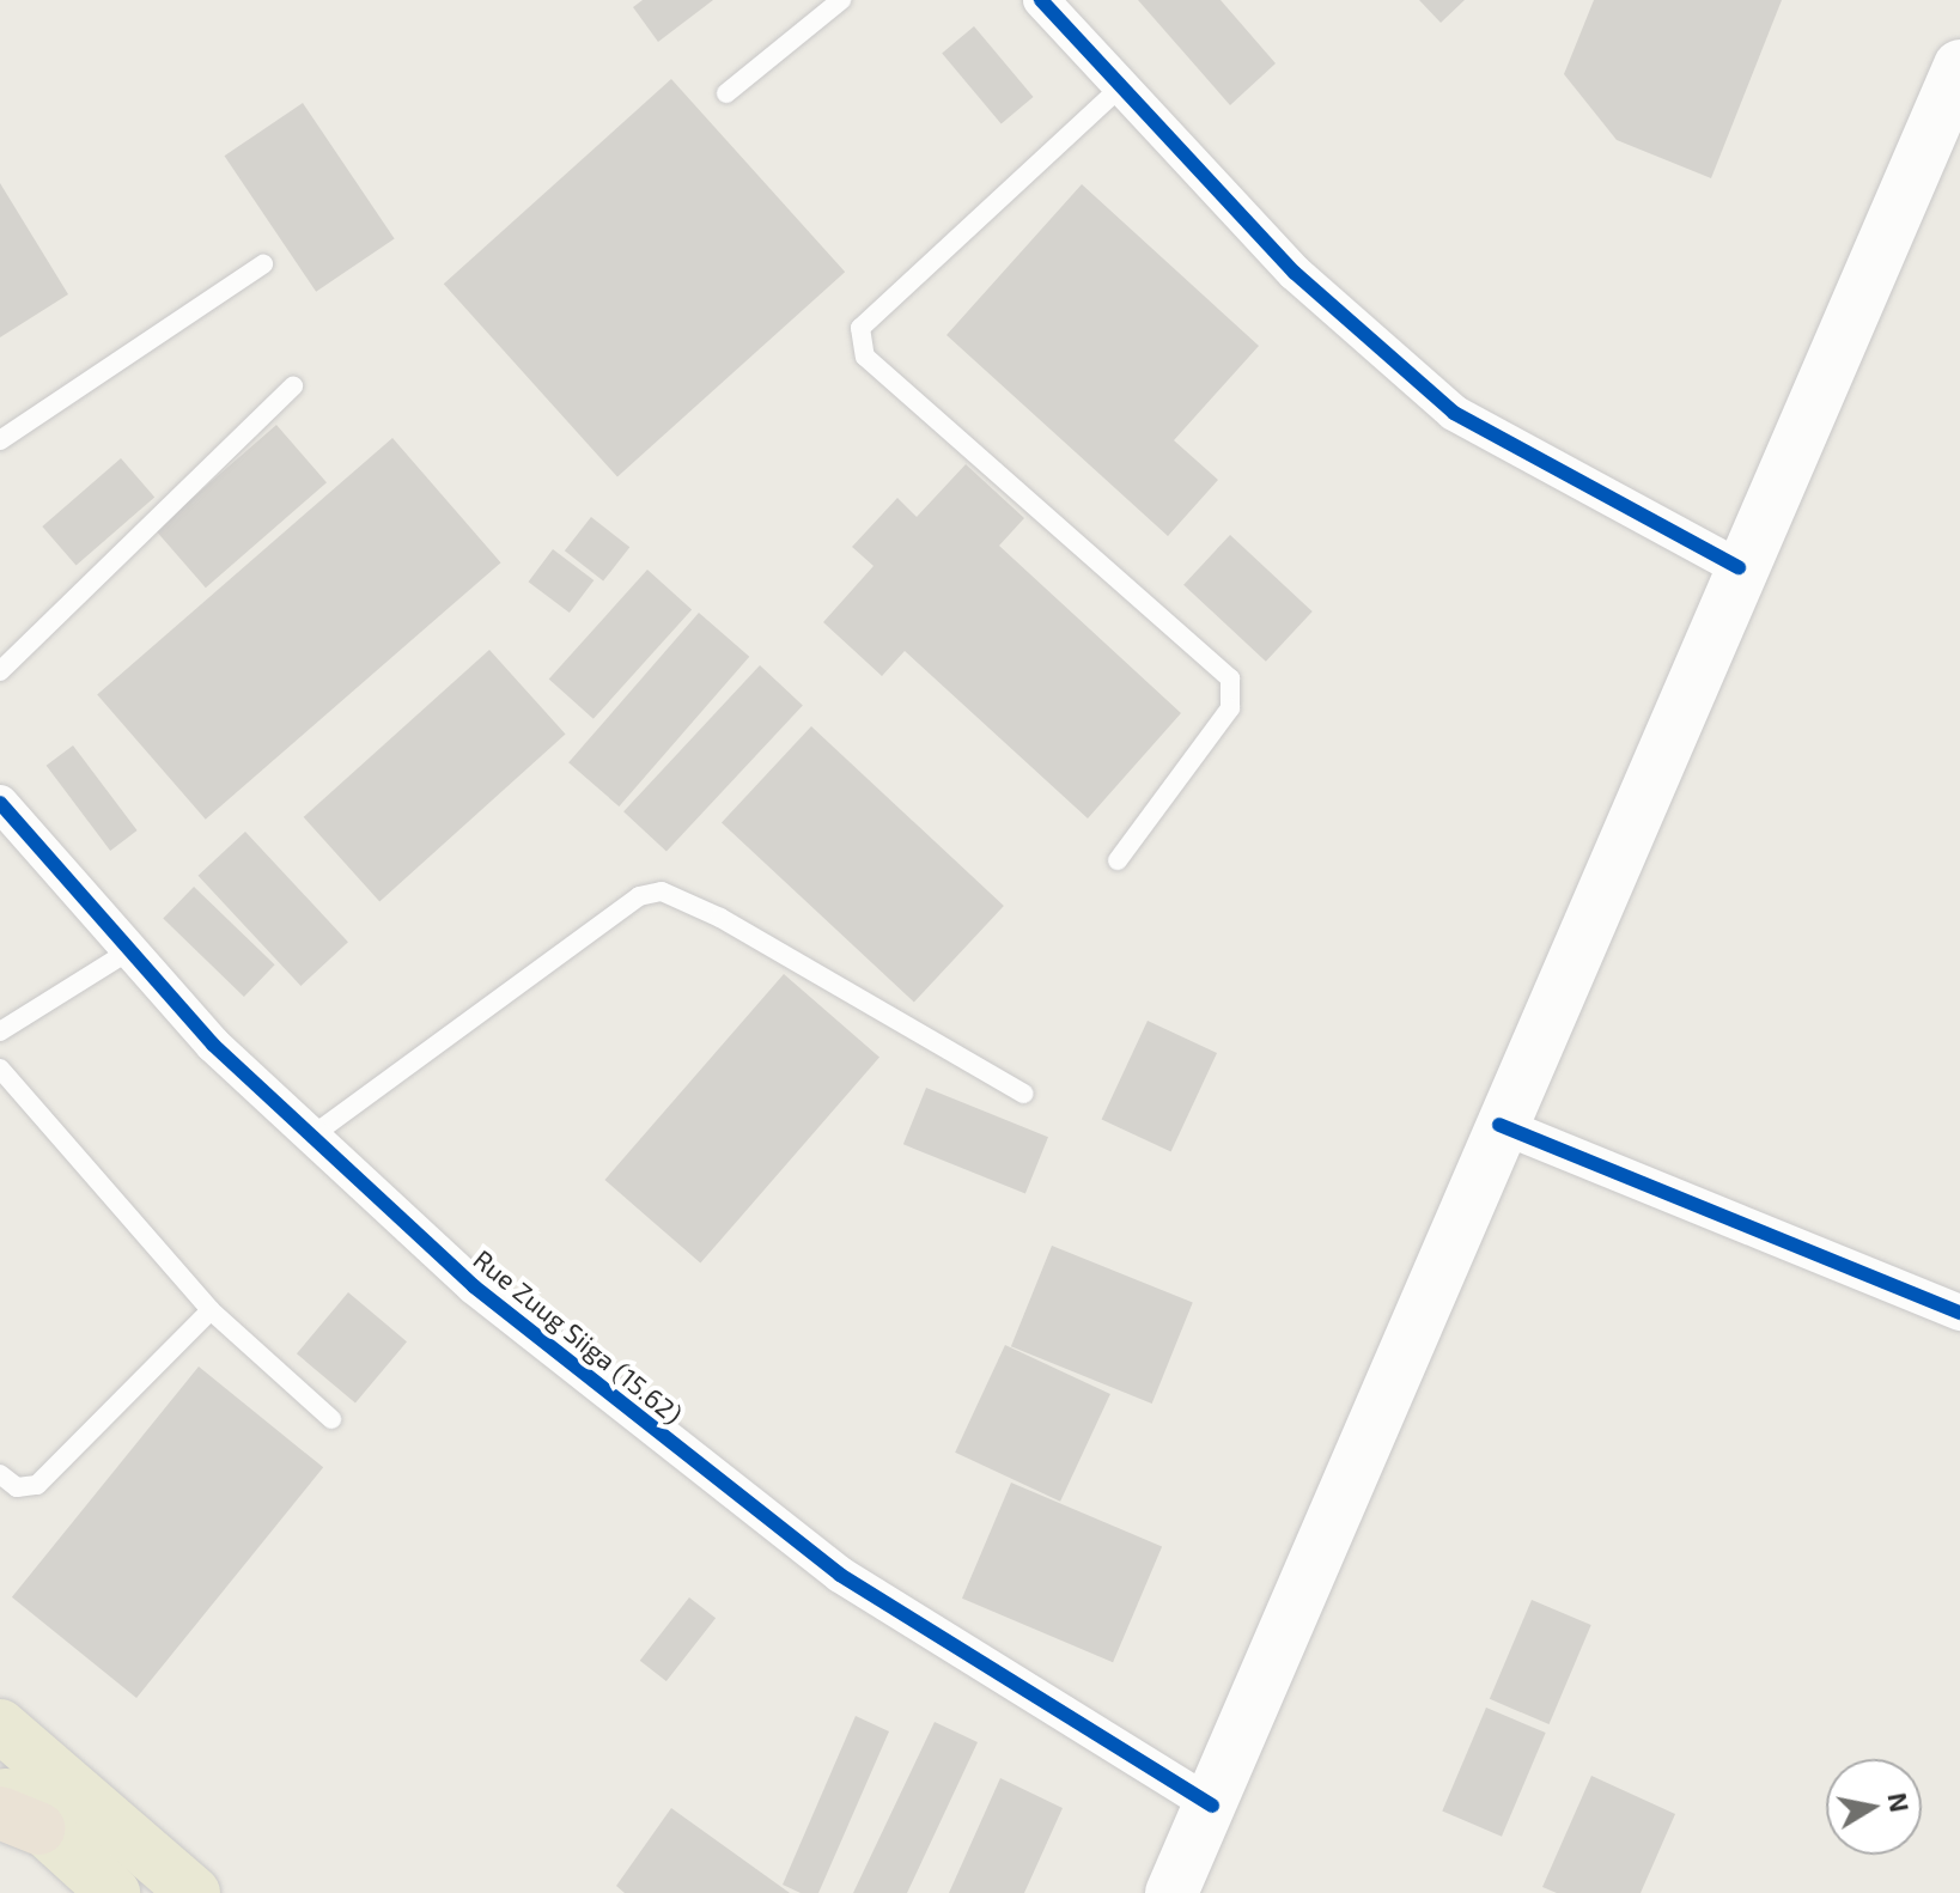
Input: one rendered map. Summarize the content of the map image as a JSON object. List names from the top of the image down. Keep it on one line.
{"streets":{"street":["Rue Zuug Siiga (15.62)"]},"north":"right"}
